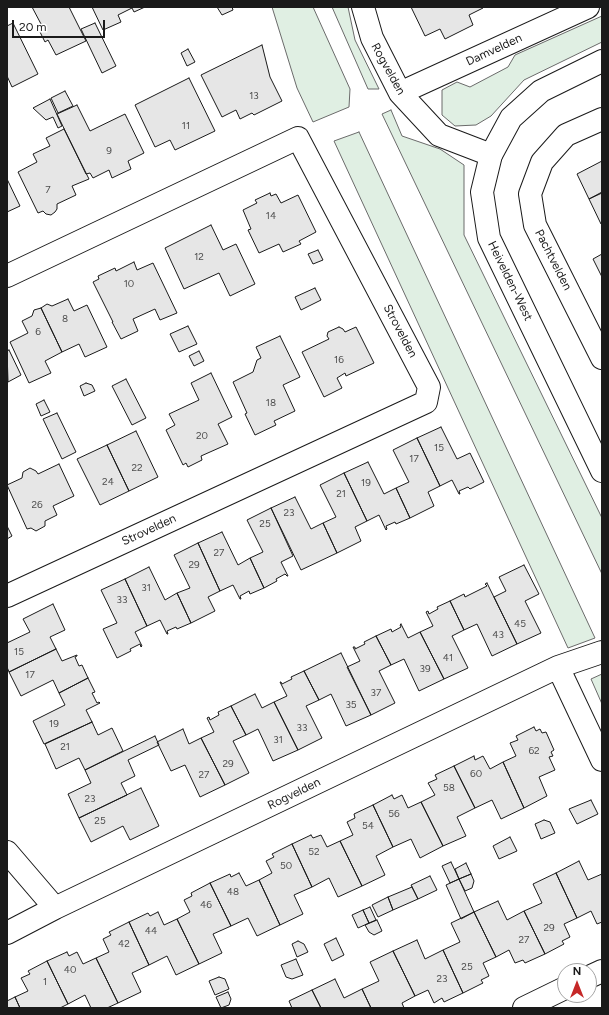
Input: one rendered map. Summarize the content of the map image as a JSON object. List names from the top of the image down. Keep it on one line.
{"streets":{"street":["Damvelden","Rogvelden","Pachtvelden","Heivelden-West","Strovelden"]},"crossings":[["Damvelden","Rogvelden"],["Rogvelden","Heivelden-West"]],"house_numbers":["13","11","9","7","14","12","10","8","6","16","18","20","15","17","22","24","19","21","26","23","25","27","29","31","33","45","43","15","41","39","17","37","35","19","33","31","21","62","29","60","27","58","23","56","25","54","52","50","48","46","29","44","27","42","25","40","23","1"],"scale_bar":"20 m","north":"top"}
